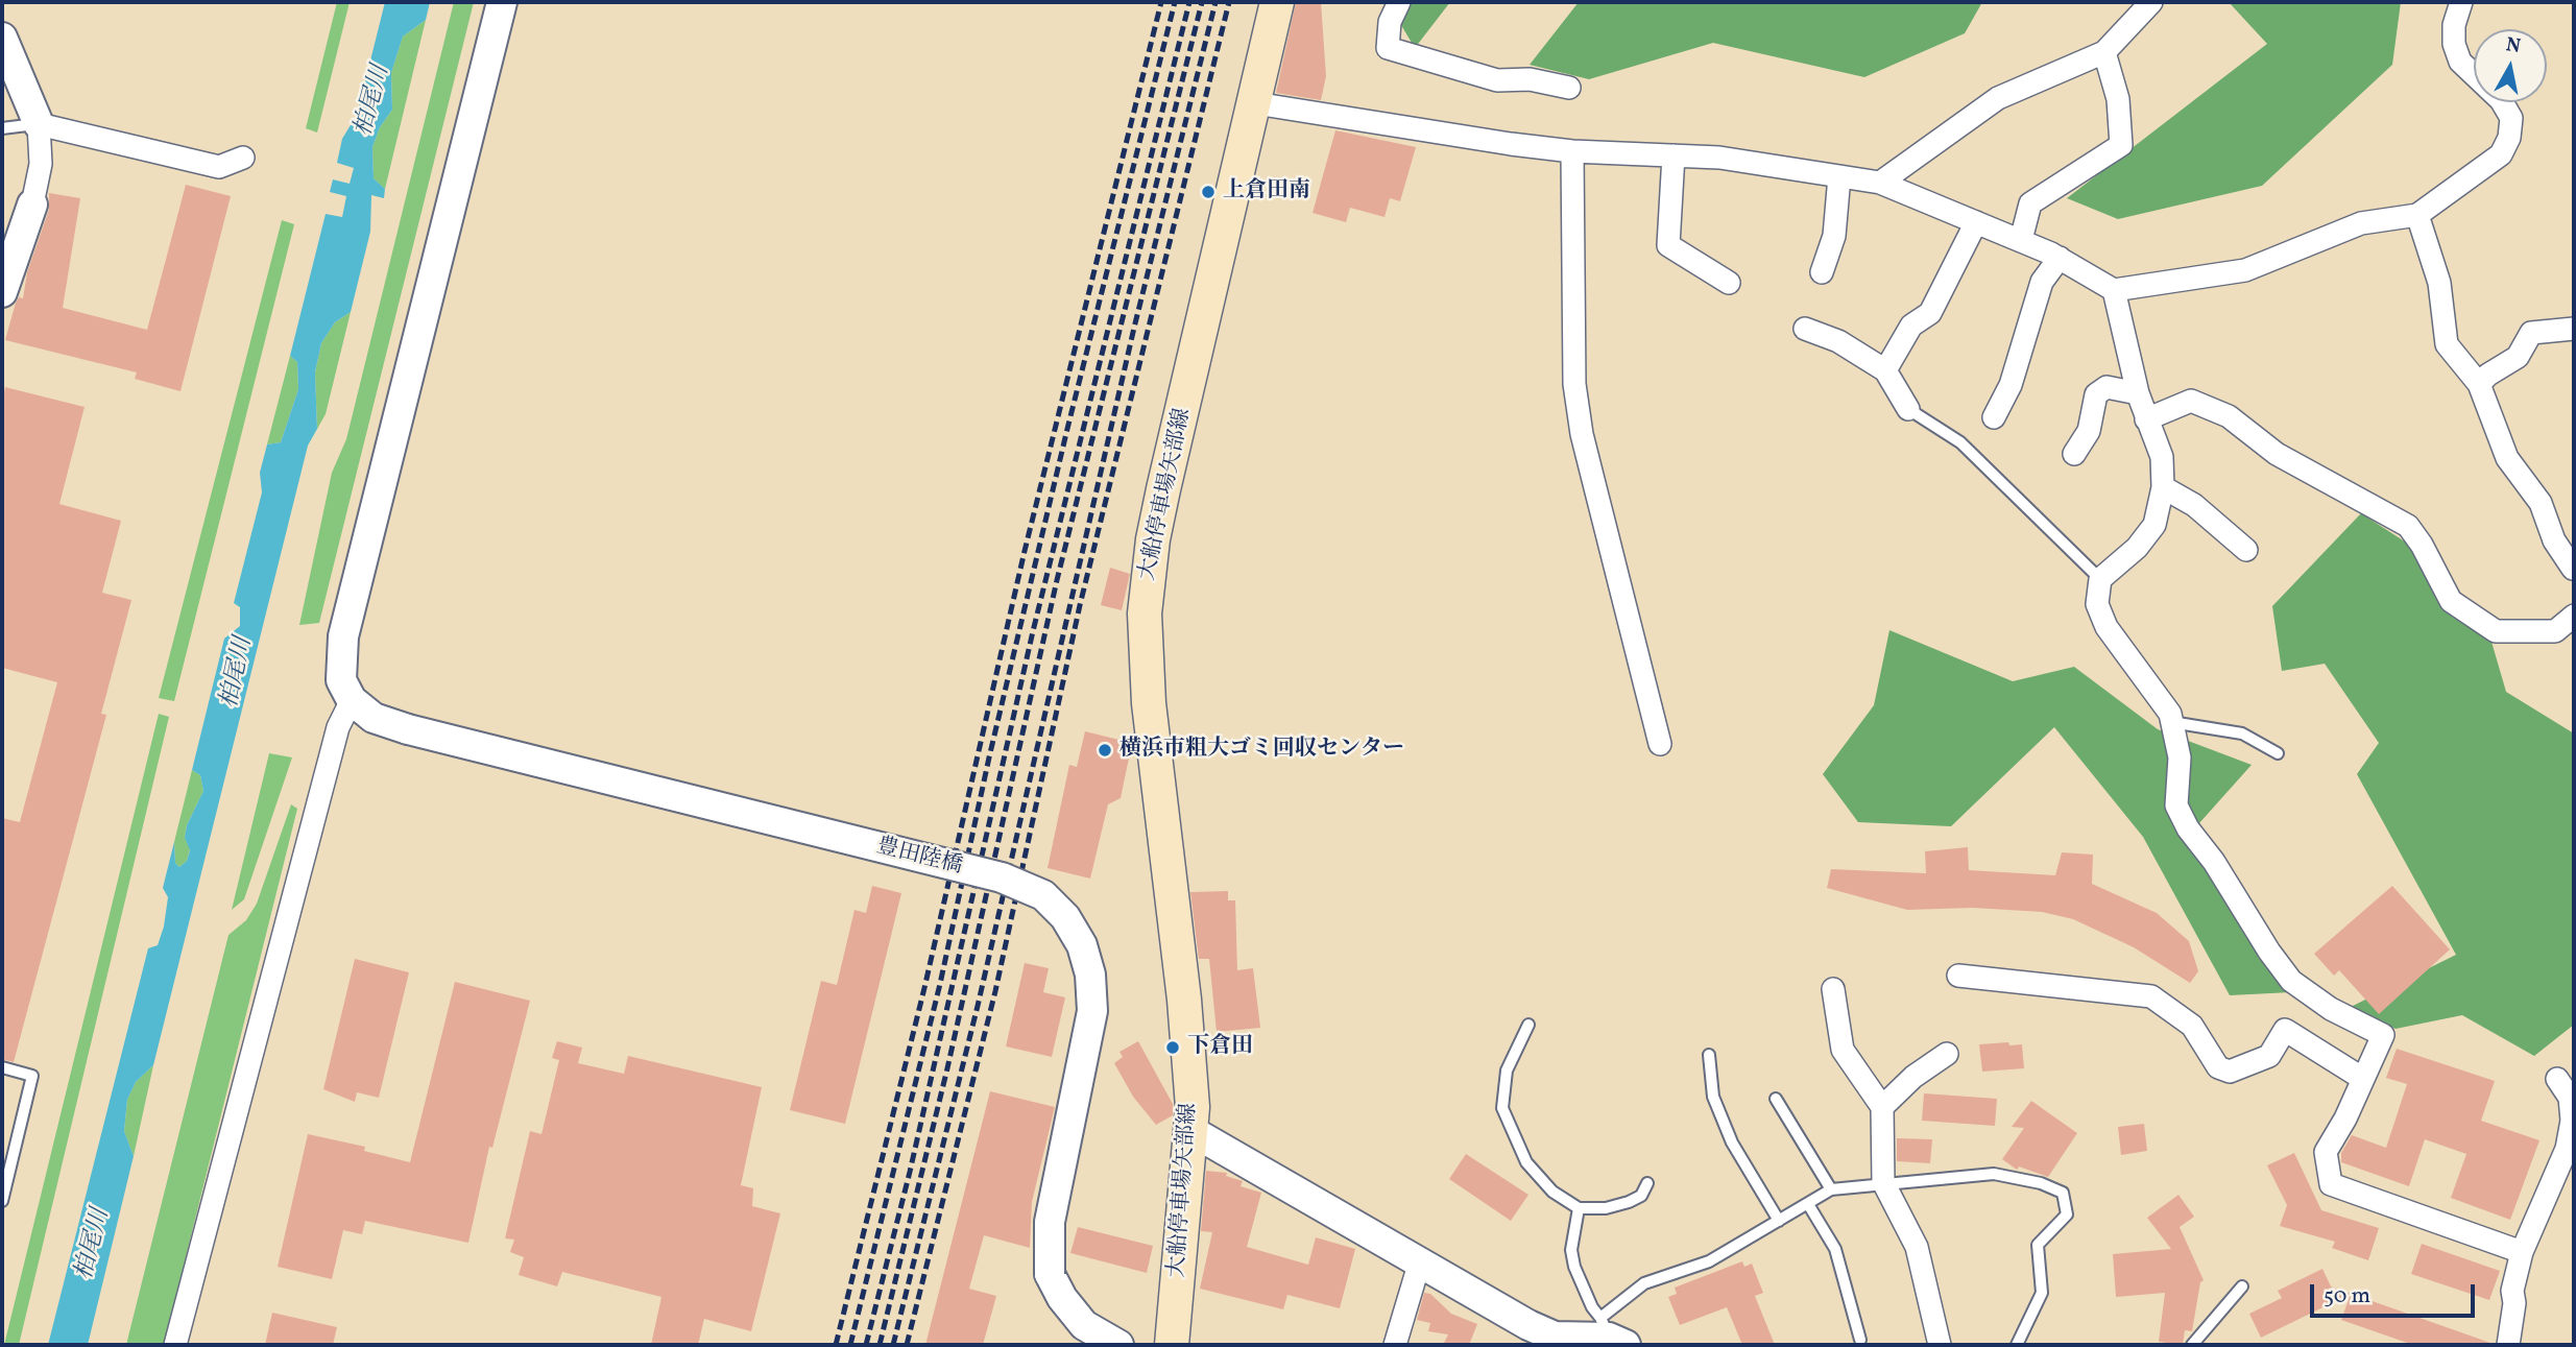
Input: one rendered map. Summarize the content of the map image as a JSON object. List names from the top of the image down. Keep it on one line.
{"streets":{"main road":["大船停車場矢部線"],"street":["豊田陸橋"]},"water":["柏尾川"],"places":["上倉田南","横浜市粗大ゴミ回収センター","下倉田"],"scale_bar":"50 m","north":"top"}
